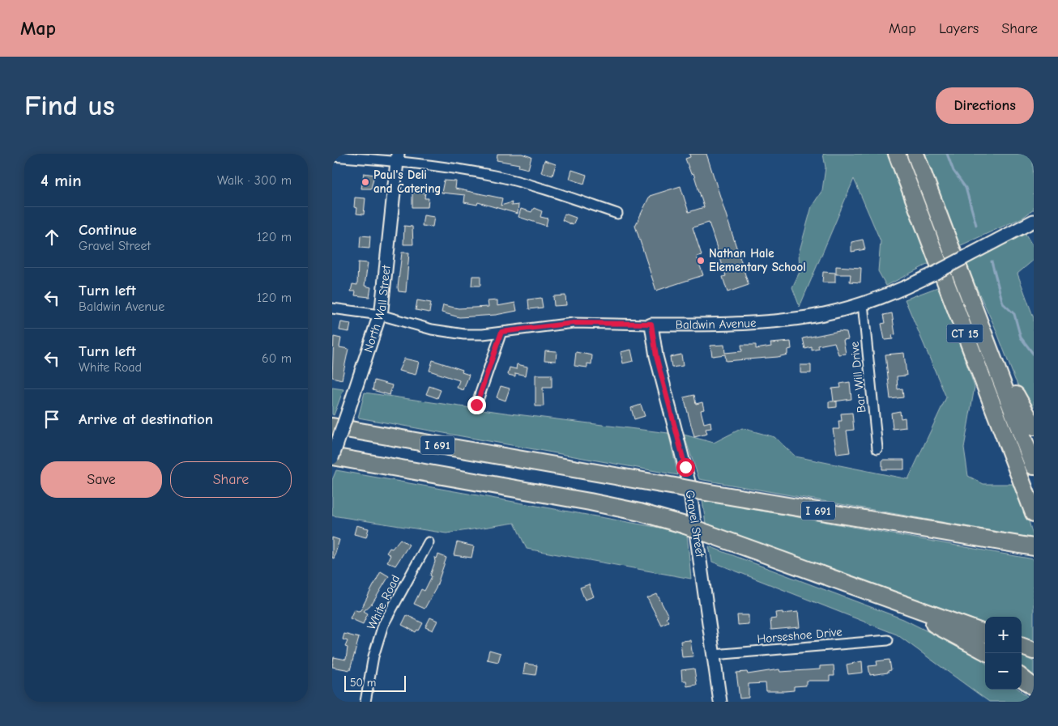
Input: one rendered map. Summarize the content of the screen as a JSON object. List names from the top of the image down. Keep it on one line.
{"streets":{"highway":["CT 15","I 691"],"street":["North Wall Street","Baldwin Avenue","Bar Will Drive","Gravel Street","White Road","Horseshoe Drive"]},"crossings":[["North Wall Street","Baldwin Avenue"],["North Wall Street","I 691"],["Baldwin Avenue","Bar Will Drive"],["Baldwin Avenue","Gravel Street"],["Gravel Street","Horseshoe Drive"]],"places":["Paul's Deli and Catering","Nathan Hale Elementary School"],"scale_bar":"50 m","page":{"header":"Map","nav":["Map","Layers","Share"],"buttons":["Directions",["Save","Share"]],"title":"Find us","heading":["4 min","Walk · 300 m"],"list":[["Continue","Gravel Street","120 m"],["Turn left","Baldwin Avenue","120 m"],["Turn left","White Road","60 m"],"Arrive at destination"],"map_buttons":["+","−"],"scale":"50 m"}}
